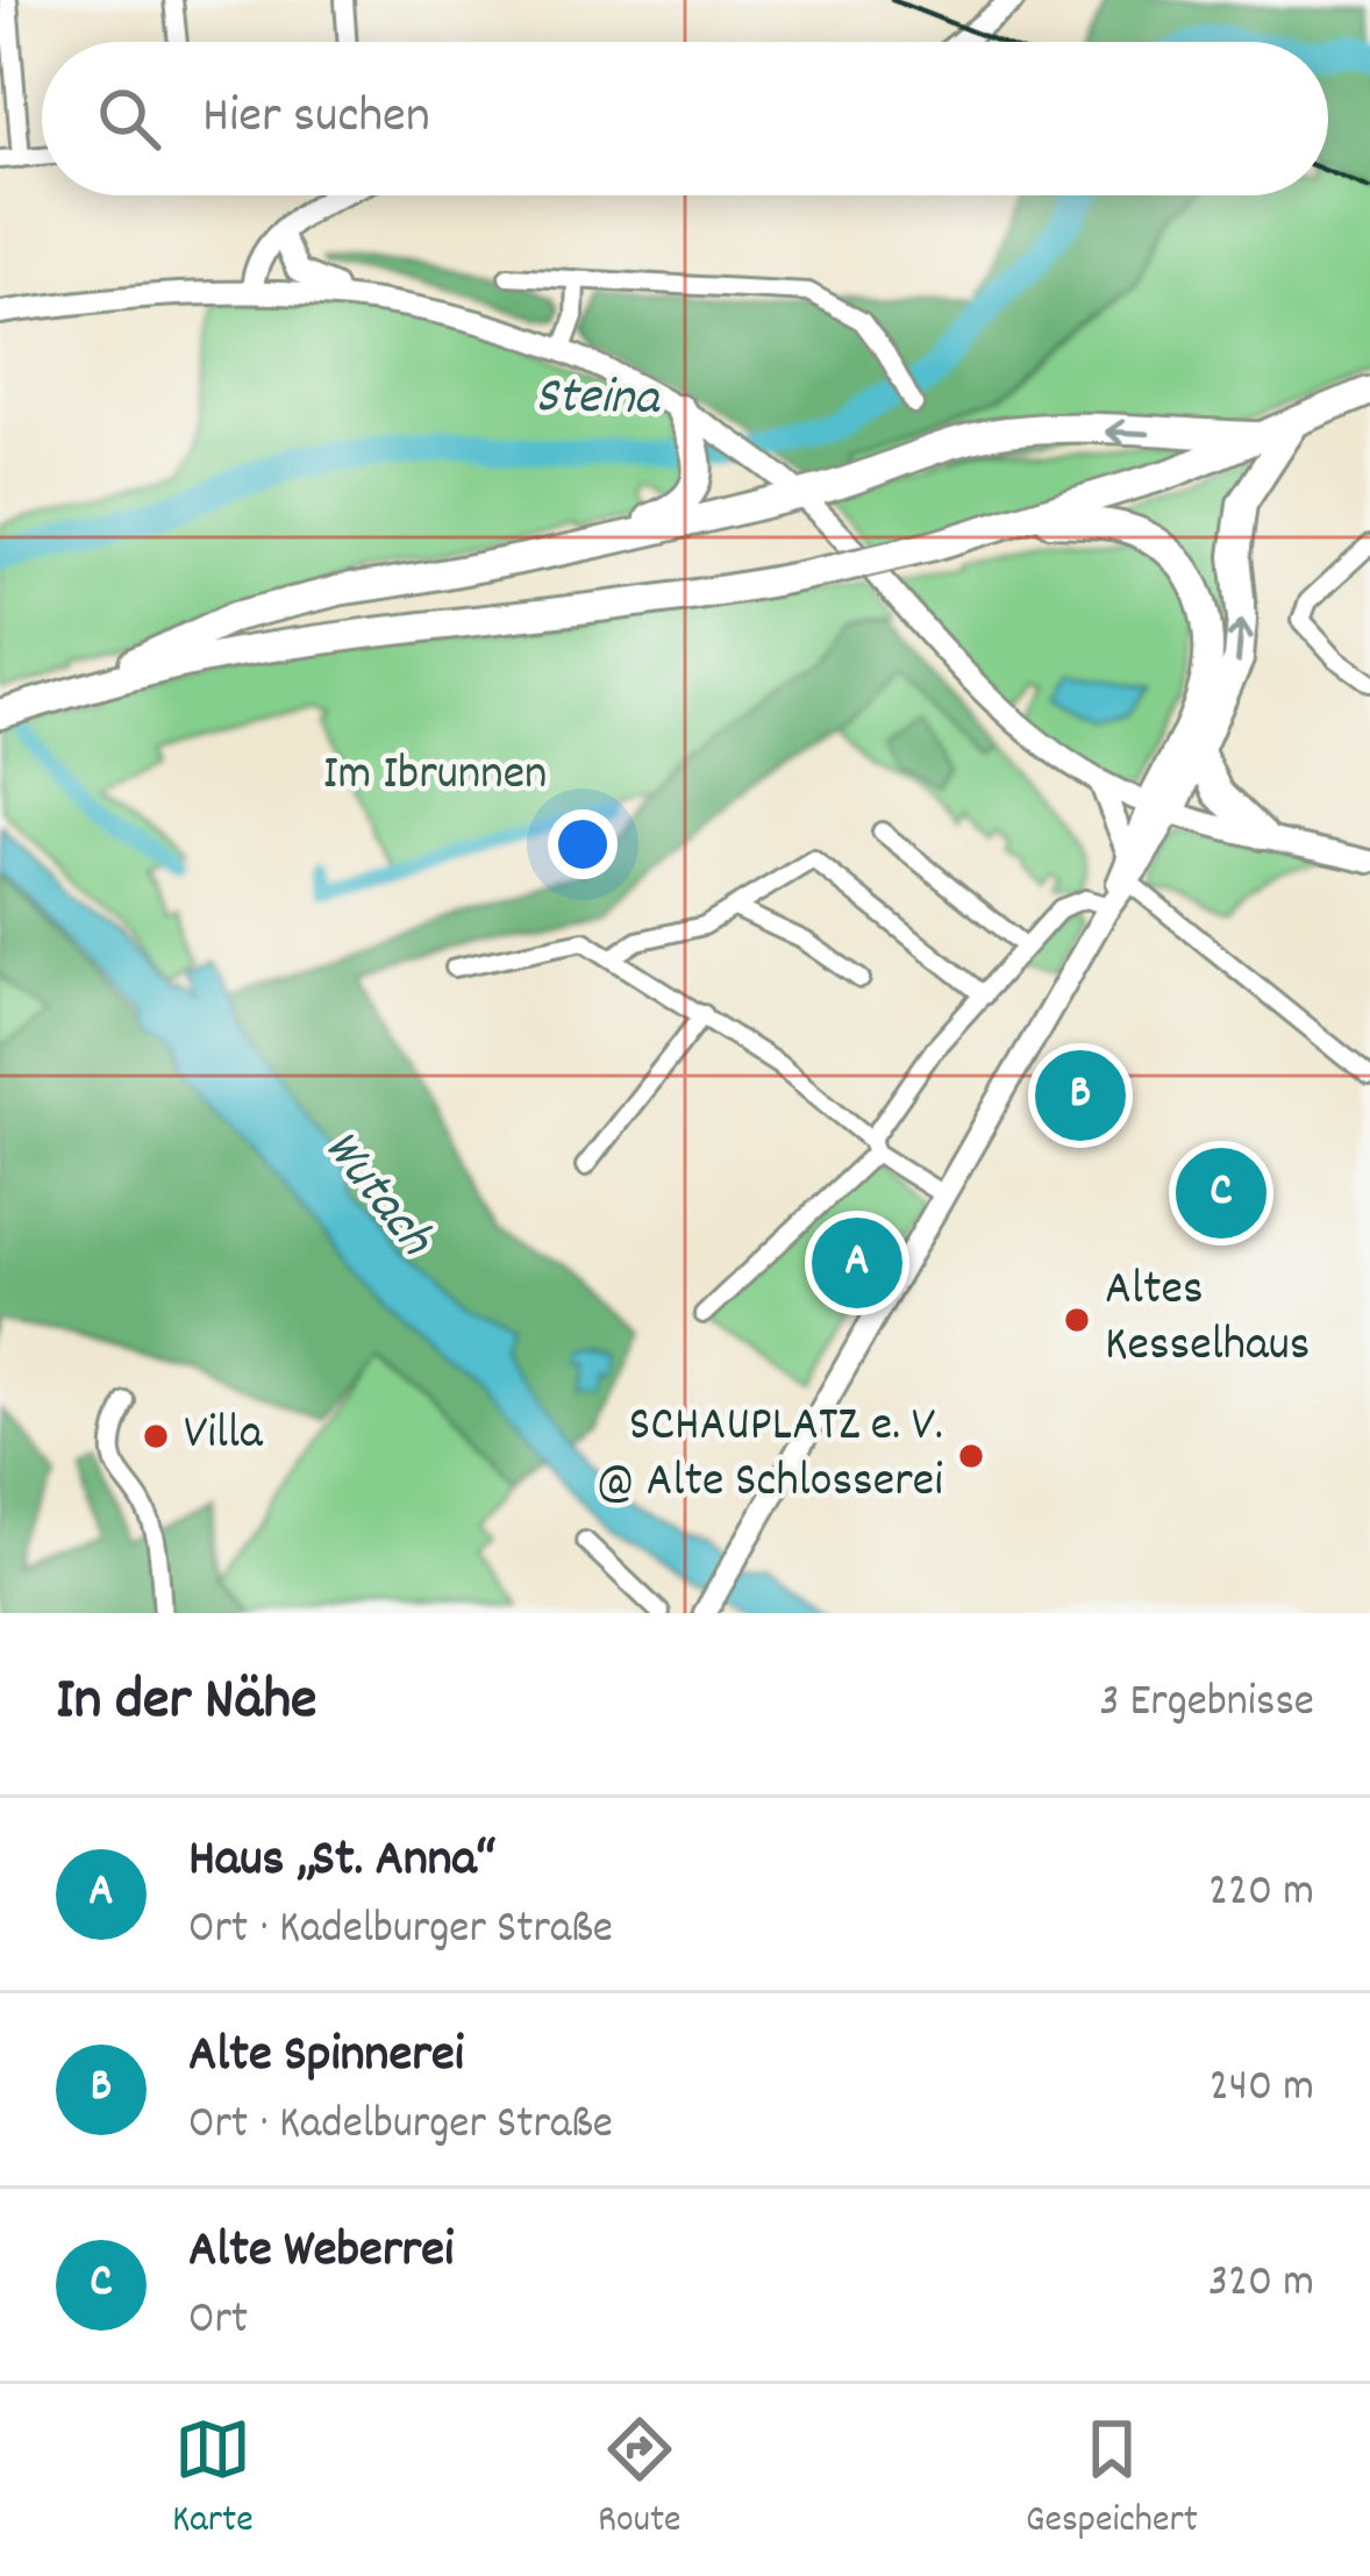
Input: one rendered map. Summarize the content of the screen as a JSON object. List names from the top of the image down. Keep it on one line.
{"water":["Steina","Wutach"],"parks":["Im Ibrunnen"],"places":["Altes Kesselhaus","Villa","SCHAUPLATZ e. V. @ Alte Schlosserei"],"page":{"search":"Hier suchen","pins":["B","C","A"],"heading":["In der Nähe","3 Ergebnisse"],"list":[{"mark":"A","name":"Haus „St. Anna“","note":"Ort · Kadelburger Straße","value":"220 m"},{"mark":"B","name":"Alte Spinnerei","note":"Ort · Kadelburger Straße","value":"240 m"},{"mark":"C","name":"Alte Weberrei","note":"Ort","value":"320 m"}],"nav":["Karte","Route","Gespeichert"]}}
